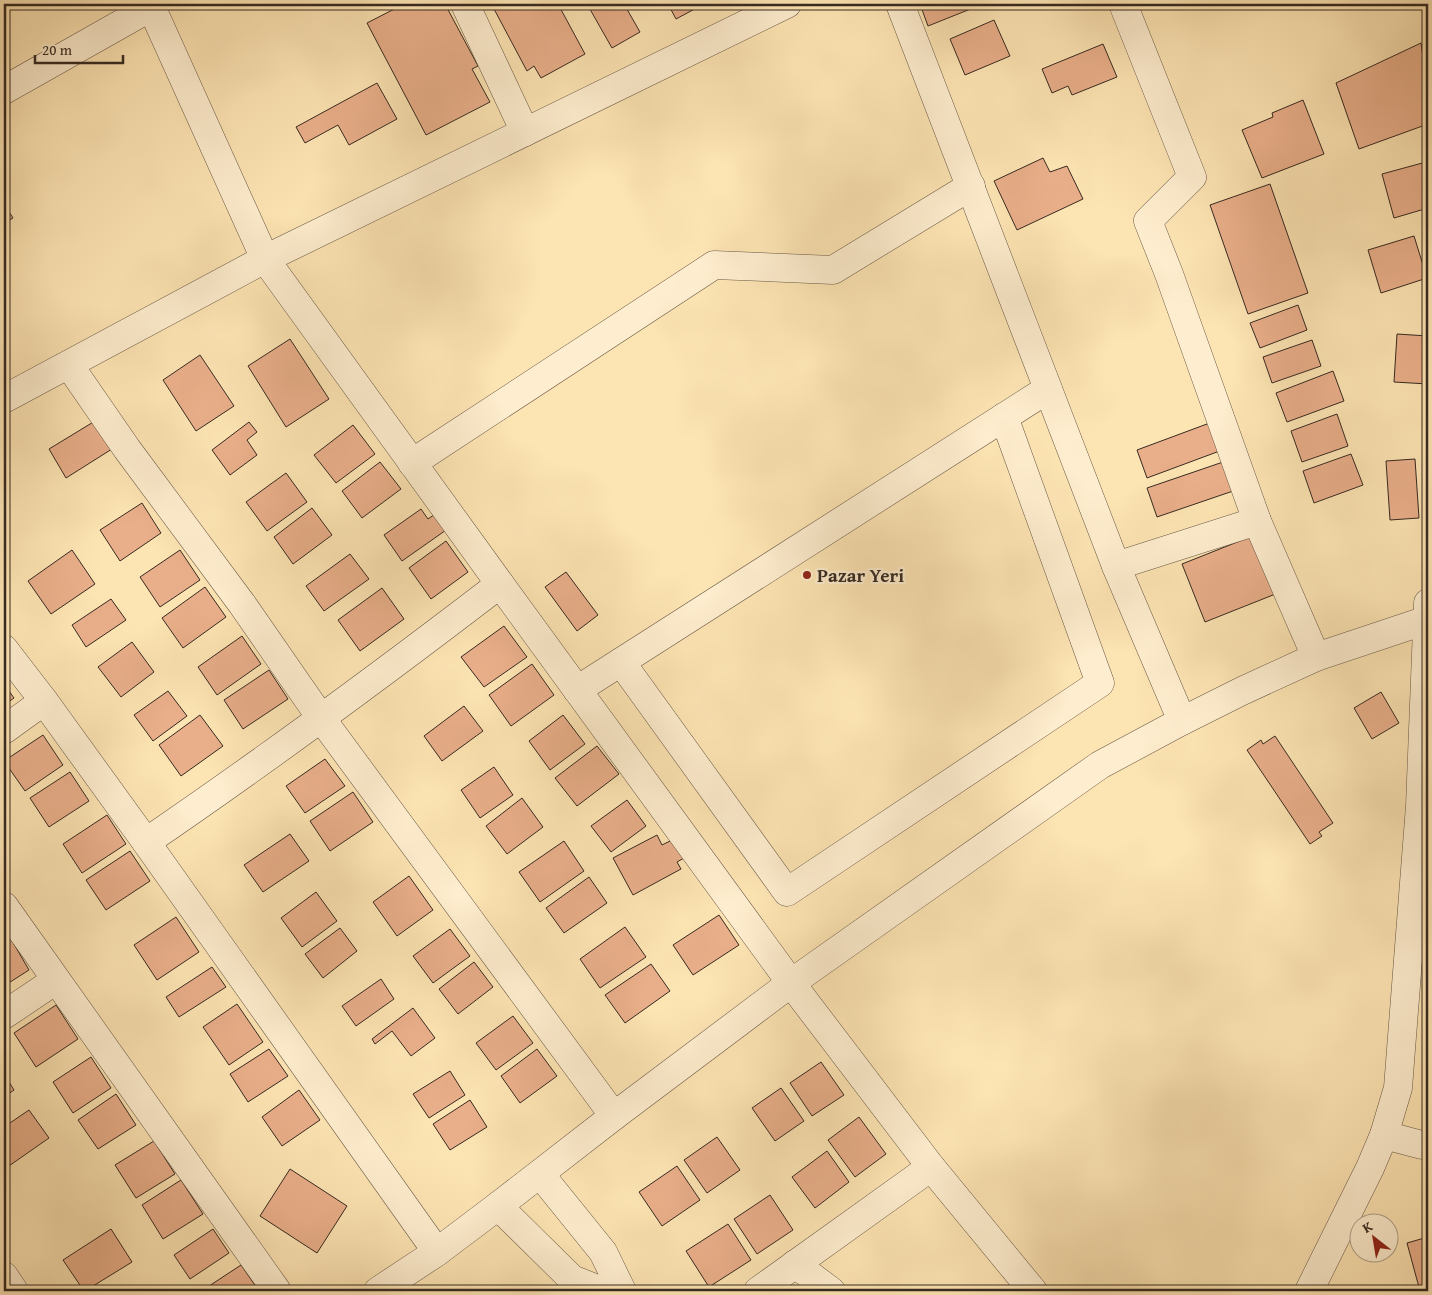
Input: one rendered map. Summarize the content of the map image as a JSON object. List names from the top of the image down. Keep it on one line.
{"places":["Pazar Yeri"],"scale_bar":"20 m","north":"top left"}
